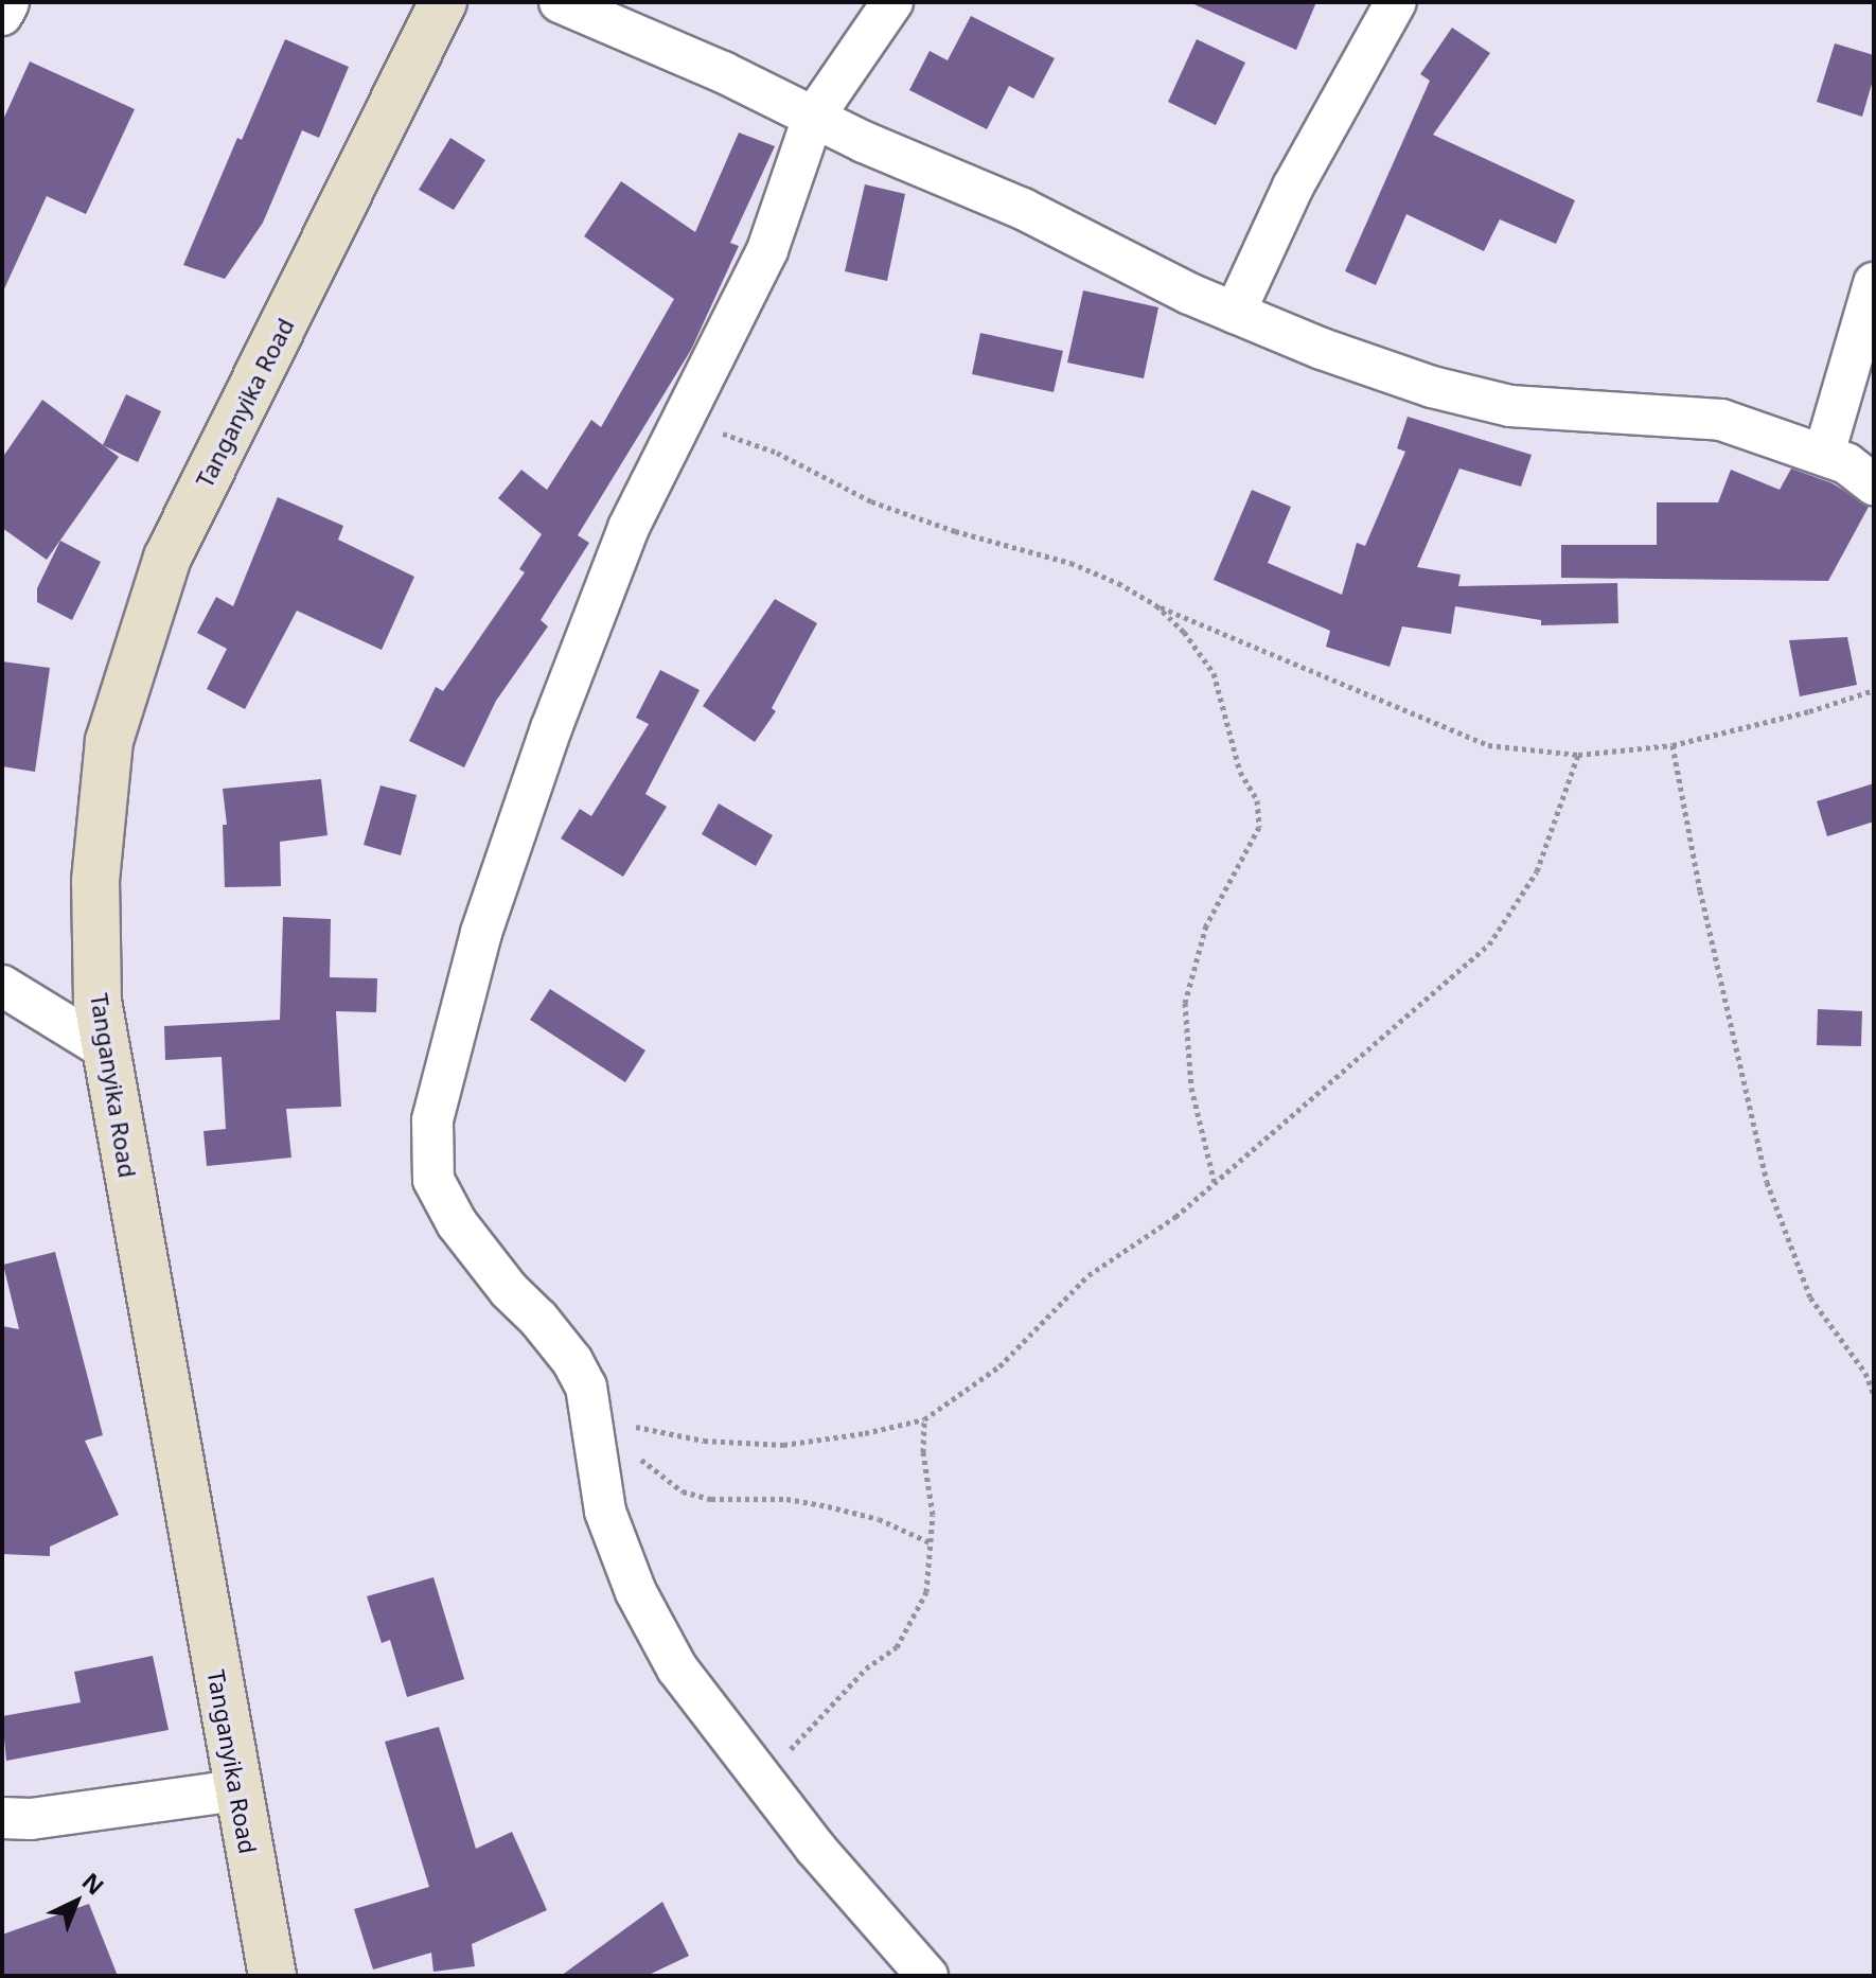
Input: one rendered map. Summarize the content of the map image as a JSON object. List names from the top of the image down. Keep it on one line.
{"streets":{"street":["Tanganyika Road"]},"north":"top right"}
